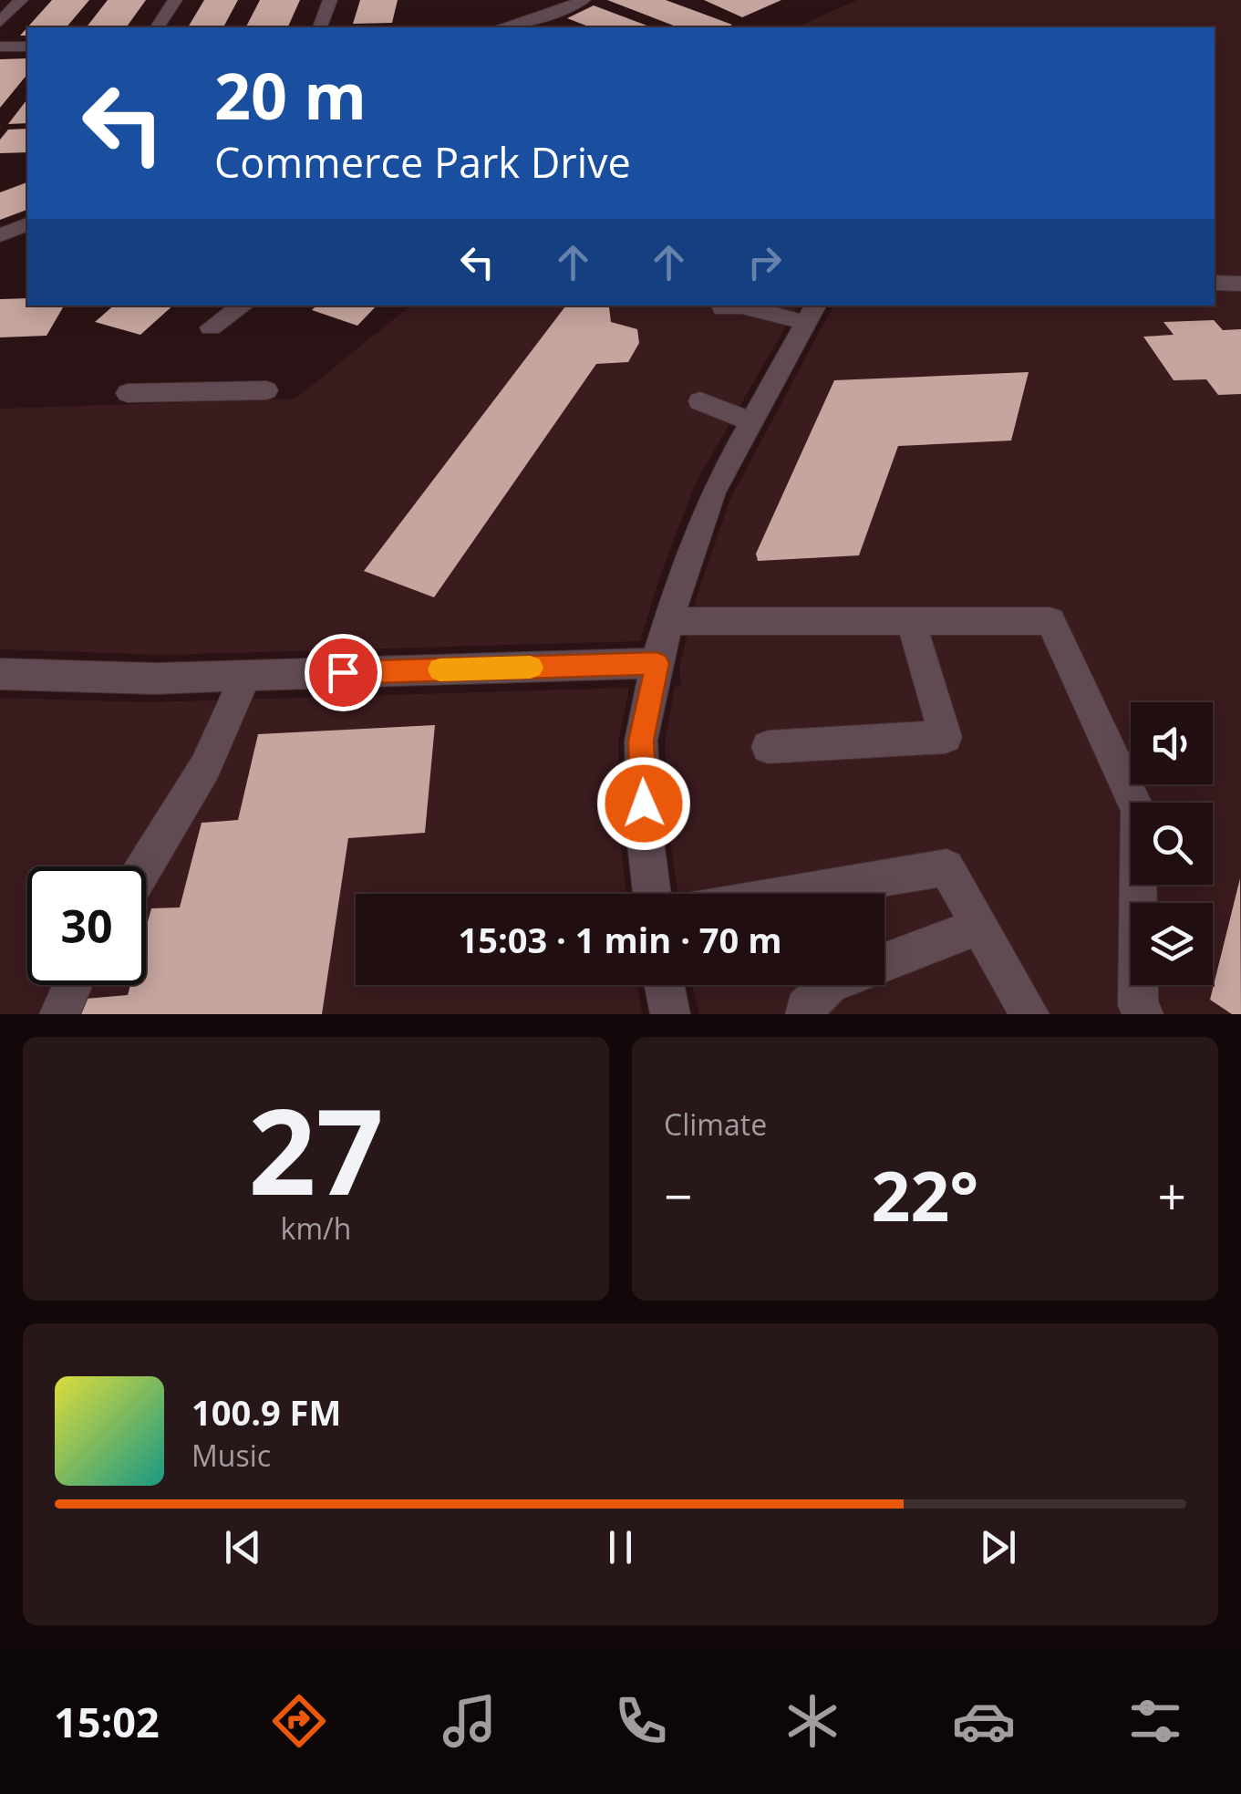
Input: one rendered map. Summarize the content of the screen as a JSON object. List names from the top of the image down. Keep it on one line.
{"page":{"turn":["20 m","Commerce Park Drive"],"limit":"30","trip":"15:03 · 1 min · 70 m","tile":[["27","km/h"],"Climate"],"heat":["−","22°","+"],"song":["100.9 FM","Music"],"tabs":"15:02"}}
